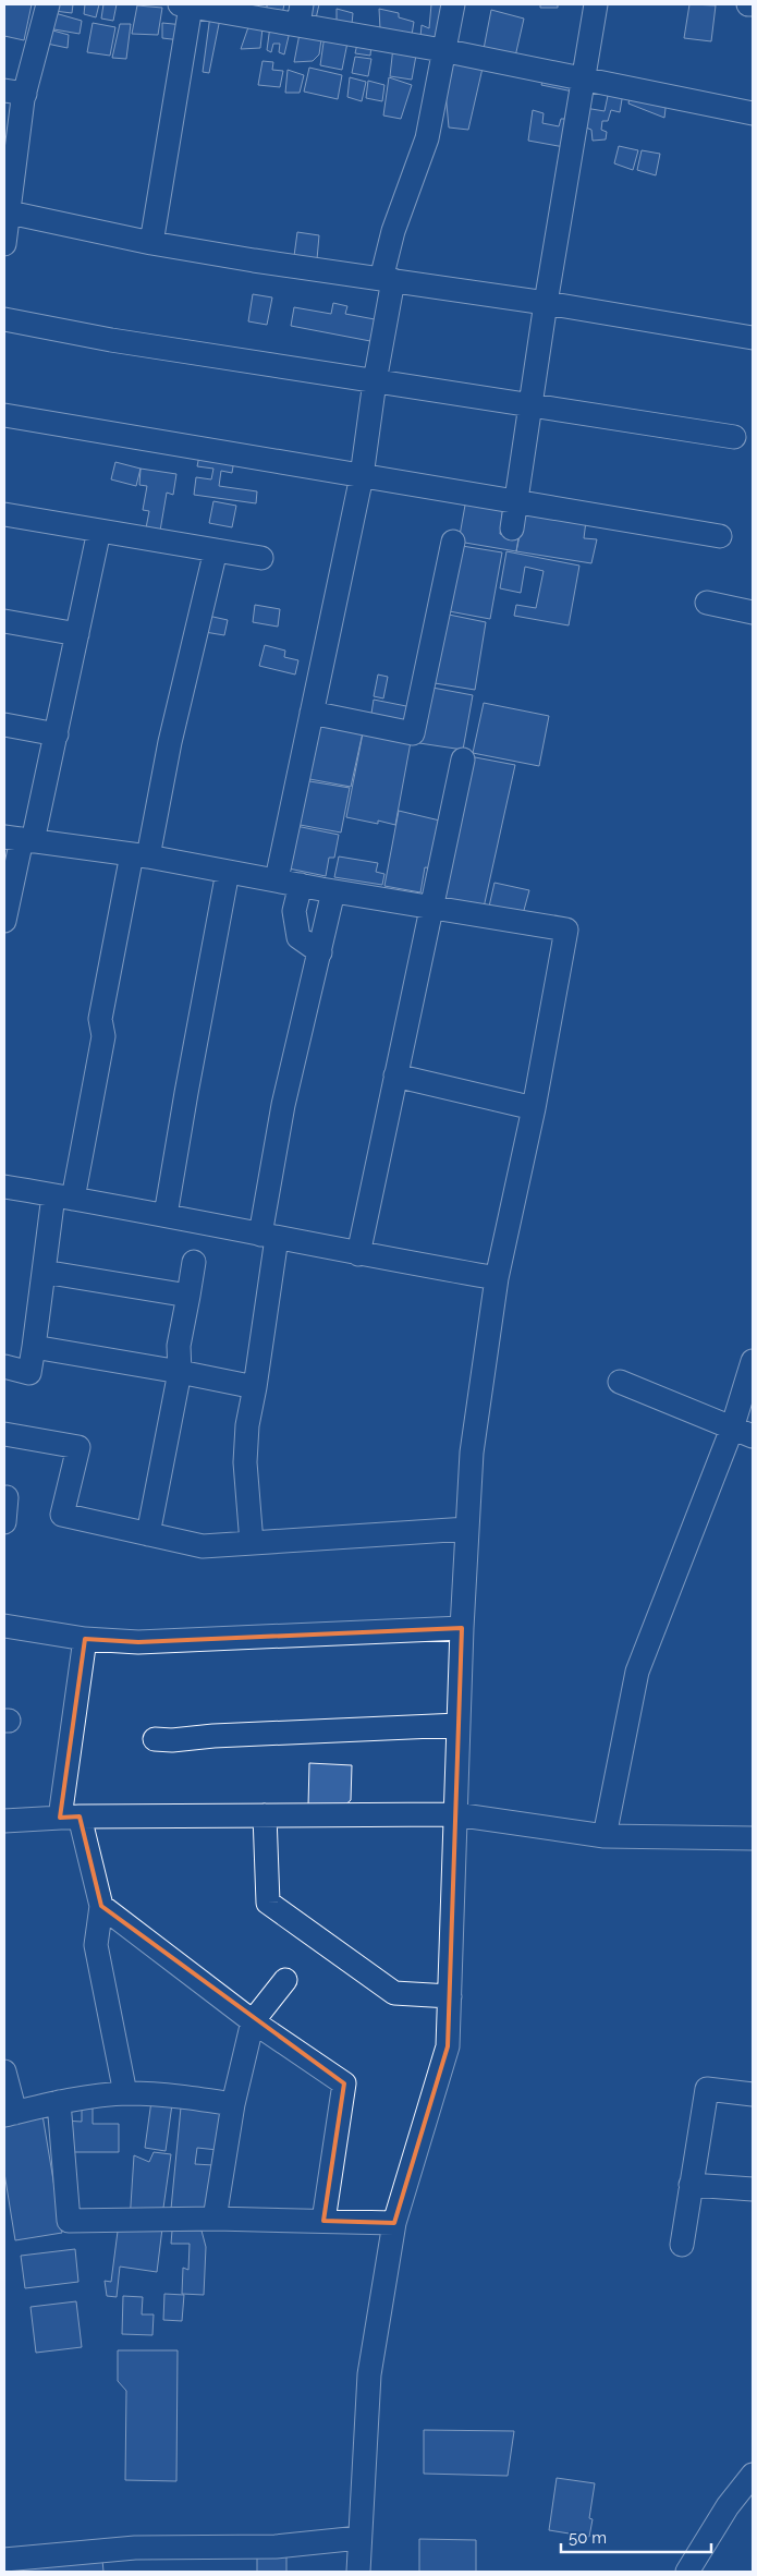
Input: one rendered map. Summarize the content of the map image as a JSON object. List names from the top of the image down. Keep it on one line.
{"scale_bar":"50 m"}
